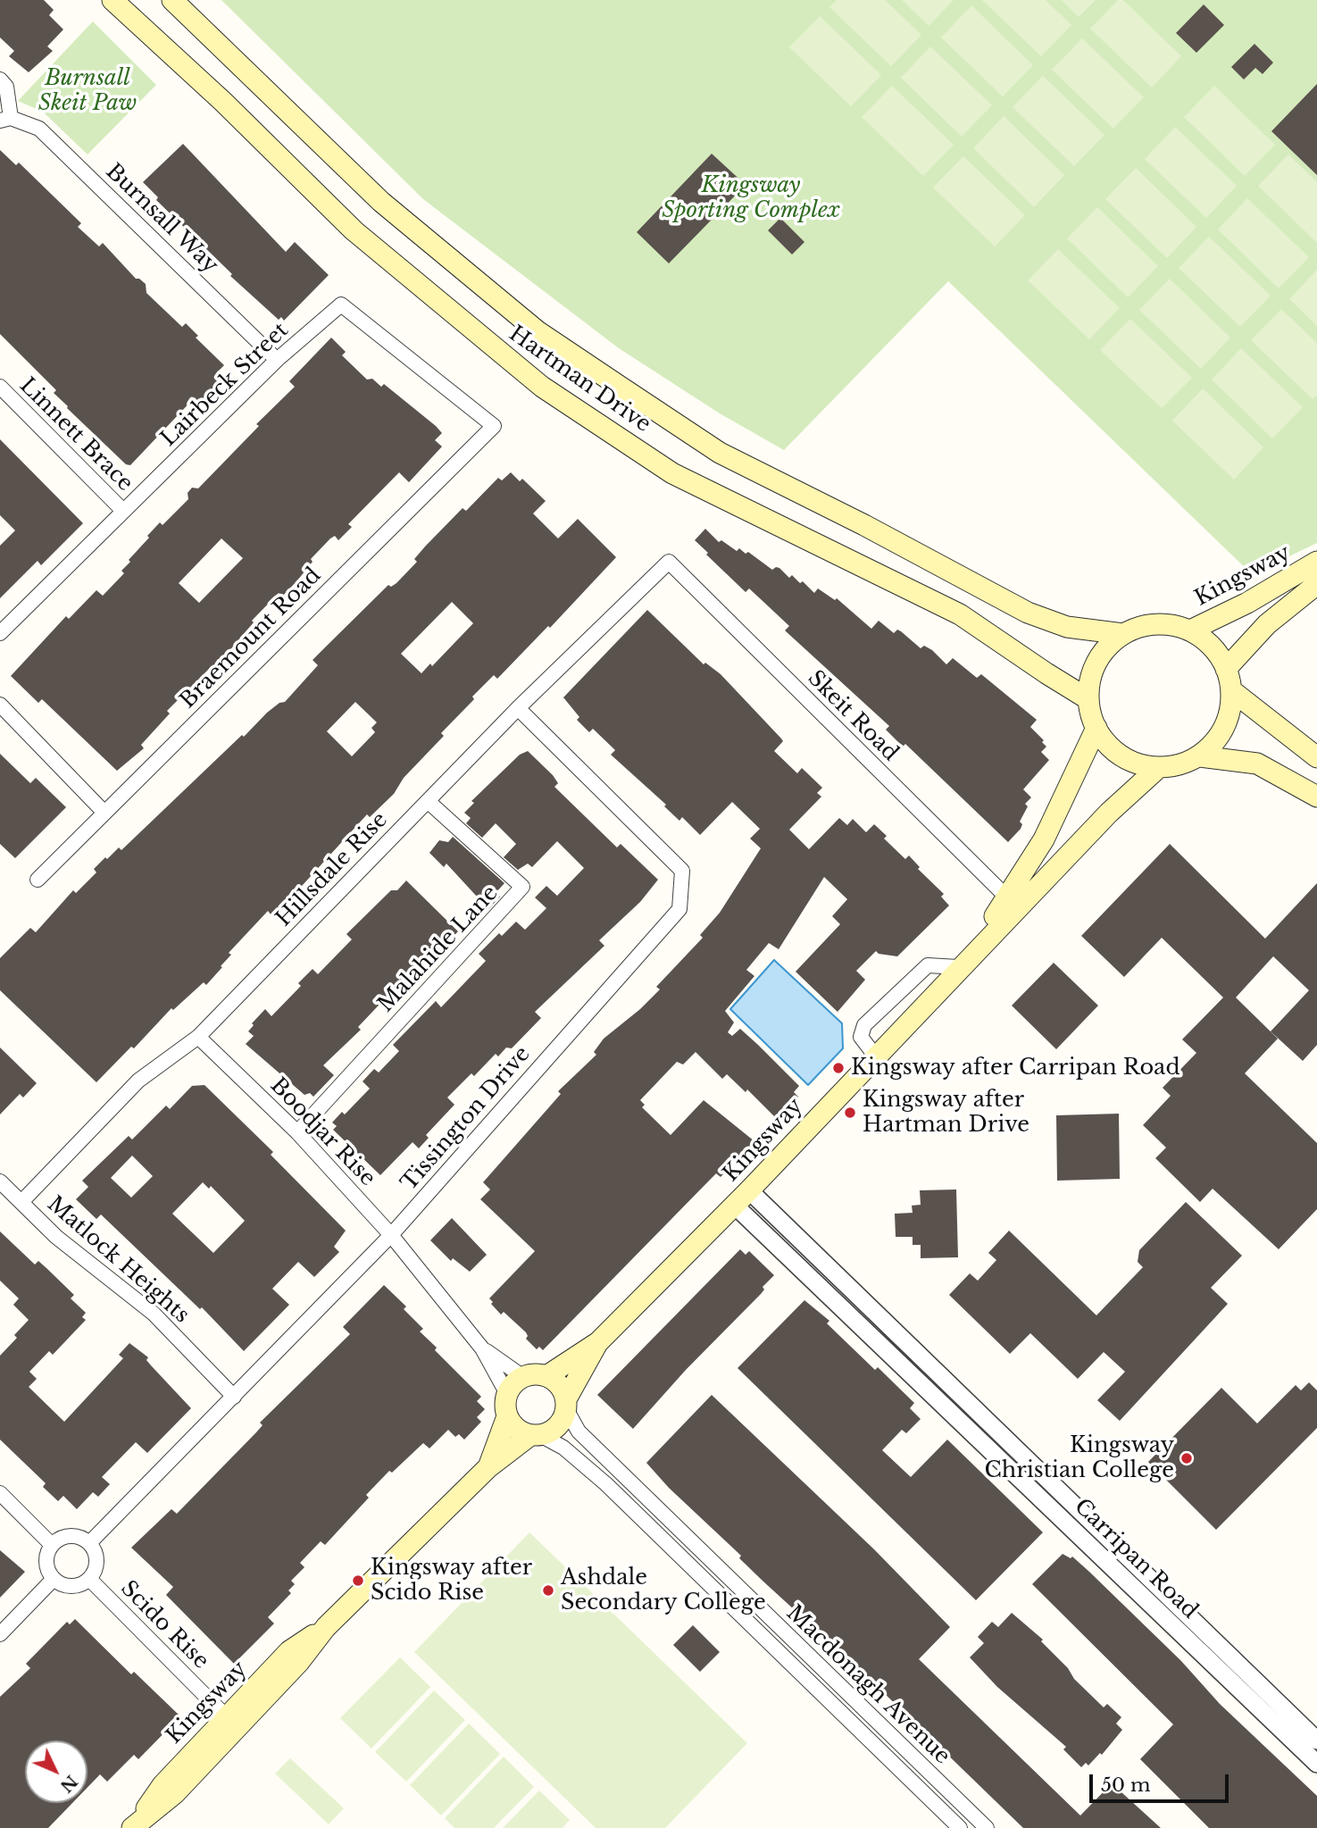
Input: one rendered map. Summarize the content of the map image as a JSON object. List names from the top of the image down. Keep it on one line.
{"streets":{"main road":["Hartman Drive","Kingsway"],"street":["Burnsall Way","Lairbeck Street","Linnett Brace","Braemount Road","Skeit Road","Hillsdale Rise","Malahide Lane","Tissington Drive","Boodjar Rise","Matlock Heights","Carripan Road","Scido Rise","Macdonagh Avenue"]},"crossings":[["Burnsall Way","Lairbeck Street"],["Hartman Drive","Kingsway"],["Lairbeck Street","Linnett Brace"],["Lairbeck Street","Braemount Road"],["Kingsway","Skeit Road"],["Kingsway","Boodjar Rise"],["Kingsway","Carripan Road"],["Kingsway","Scido Rise"],["Kingsway","Macdonagh Avenue"],["Skeit Road","Hillsdale Rise"],["Hillsdale Rise","Malahide Lane"],["Hillsdale Rise","Tissington Drive"],["Hillsdale Rise","Boodjar Rise"],["Hillsdale Rise","Matlock Heights"],["Malahide Lane","Boodjar Rise"],["Tissington Drive","Boodjar Rise"],["Tissington Drive","Matlock Heights"],["Tissington Drive","Scido Rise"],["Boodjar Rise","Macdonagh Avenue"]],"parks":["Burnsall Skeit Paw","Kingsway Sporting Complex"],"places":["Kingsway after Carripan Road","Kingsway after Hartman Drive","Kingsway Christian College","Kingsway after Scido Rise","Ashdale Secondary College"],"scale_bar":"50 m","north":"bottom right"}
